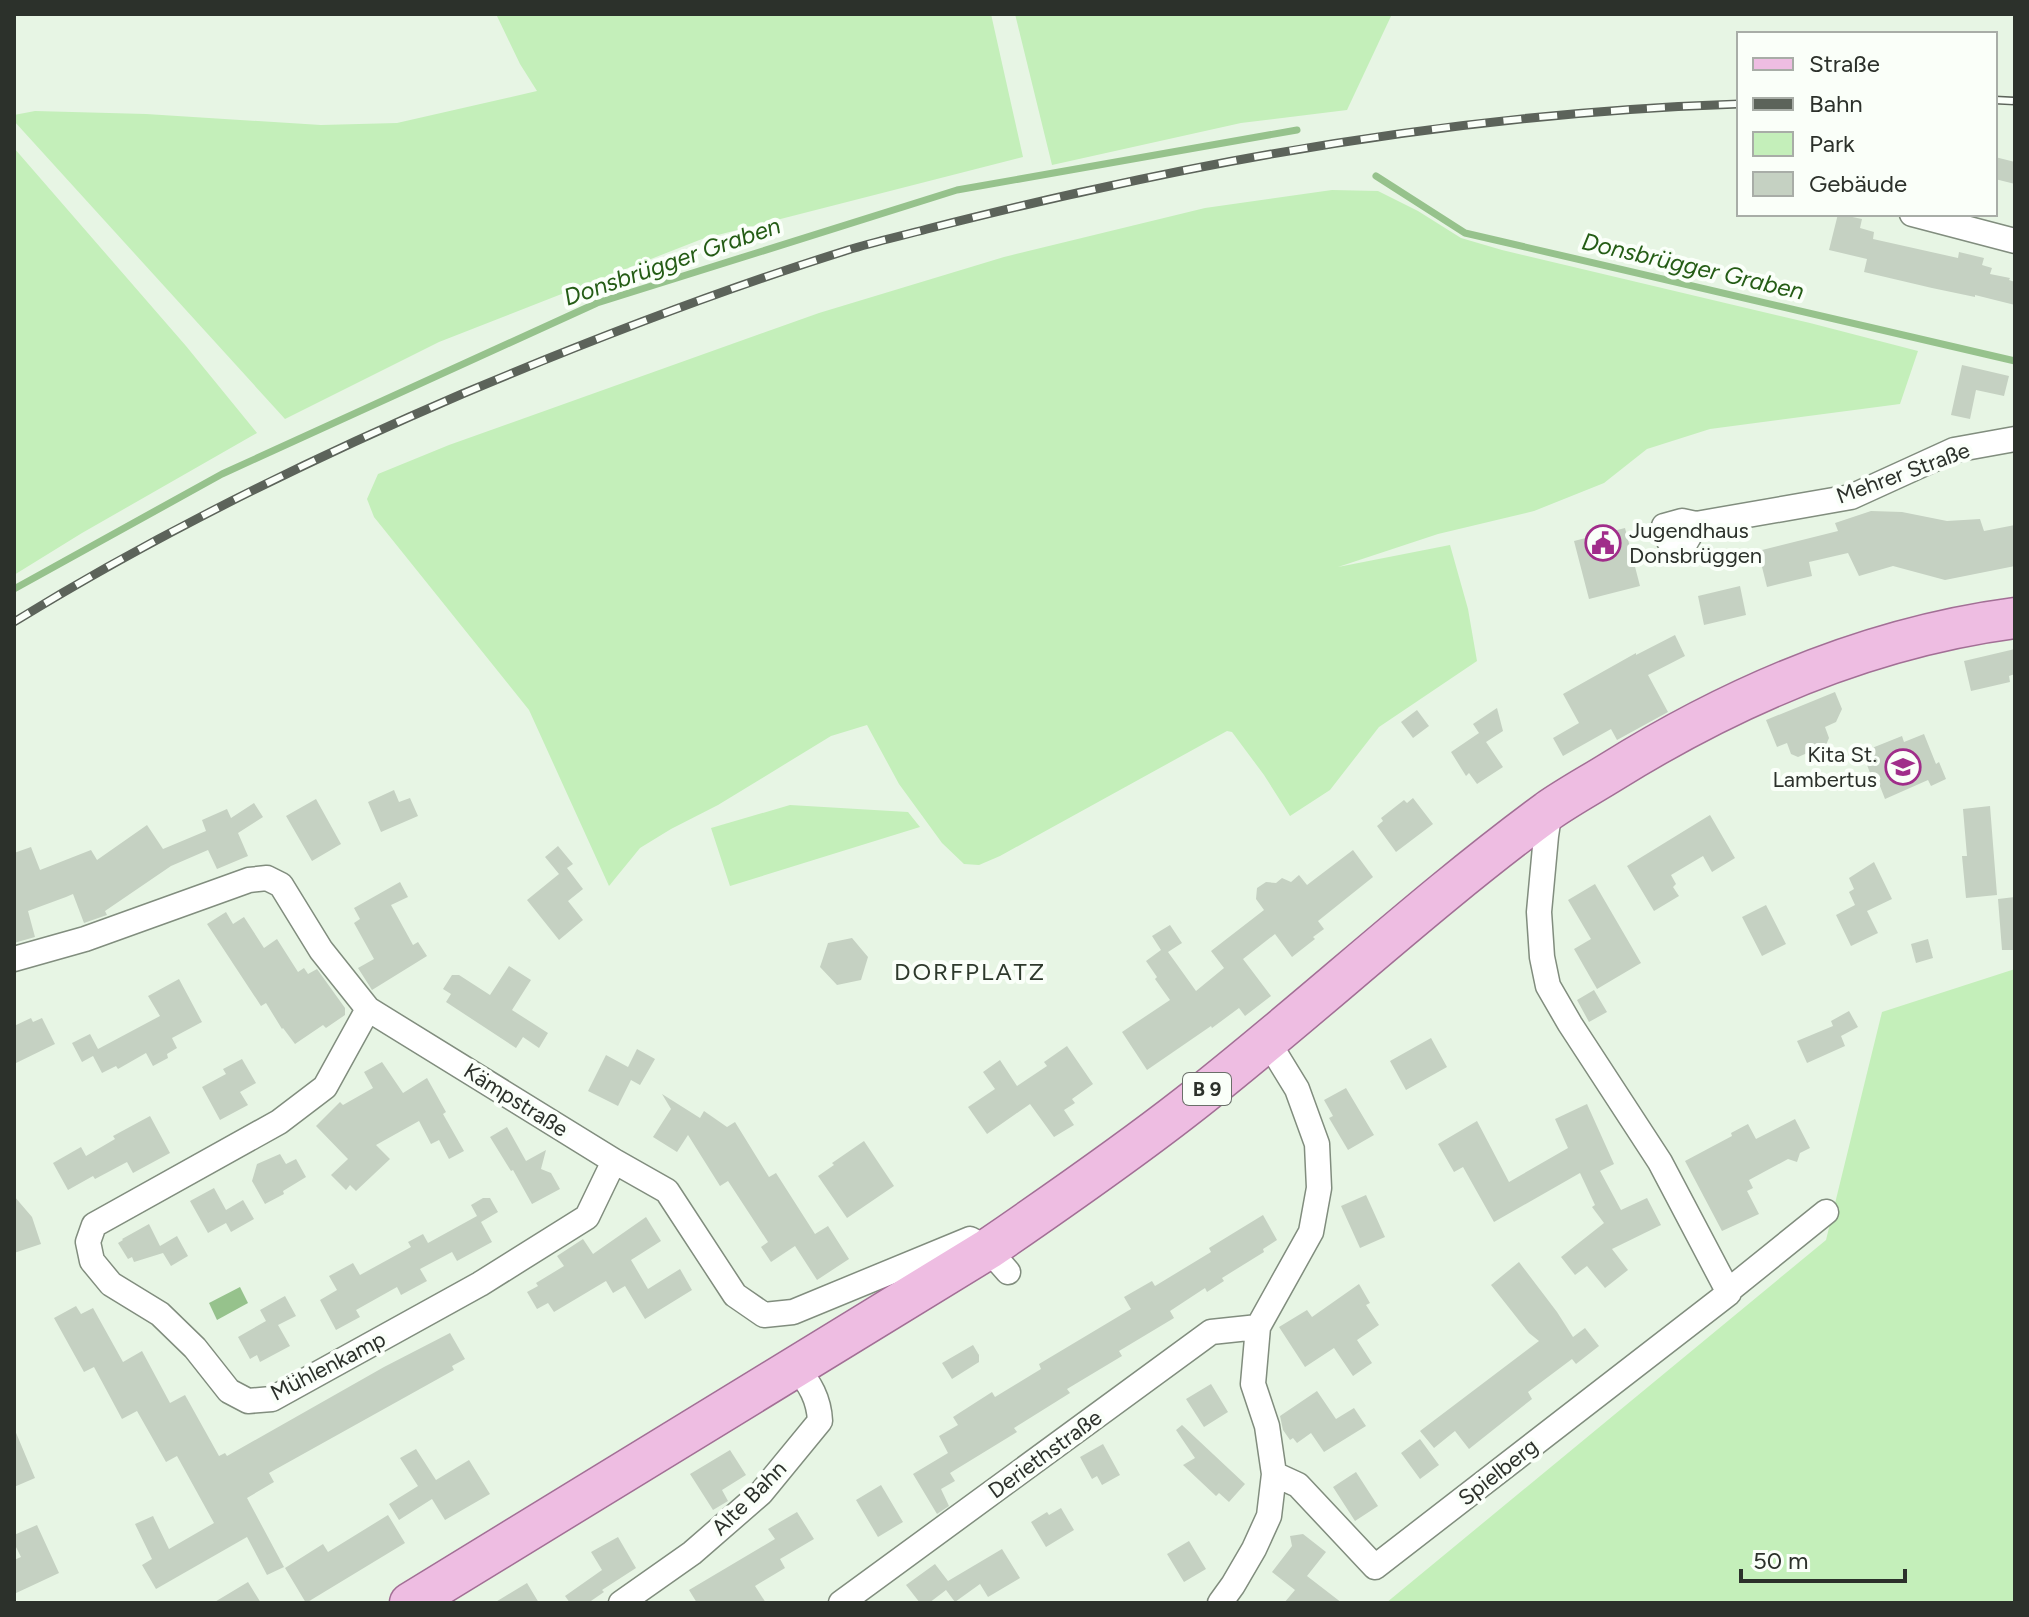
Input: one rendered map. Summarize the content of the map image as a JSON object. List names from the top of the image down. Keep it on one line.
{"streets":{"main road":["B 9"],"street":["Mehrer Straße","Kämpstraße","Mühlenkamp","Deriethstraße","Spielberg","Alte Bahn"]},"crossings":[["B 9","Kämpstraße"],["B 9","Alte Bahn"],["Kämpstraße","Mühlenkamp"]],"districts":["DORFPLATZ"],"water":["Donsbrügger Graben"],"places":{"public building":["Jugendhaus Donsbrüggen"],"school or university":["Kita St. Lambertus"]},"legend":["Straße","Bahn","Park","Gebäude"],"scale_bar":"50 m"}
